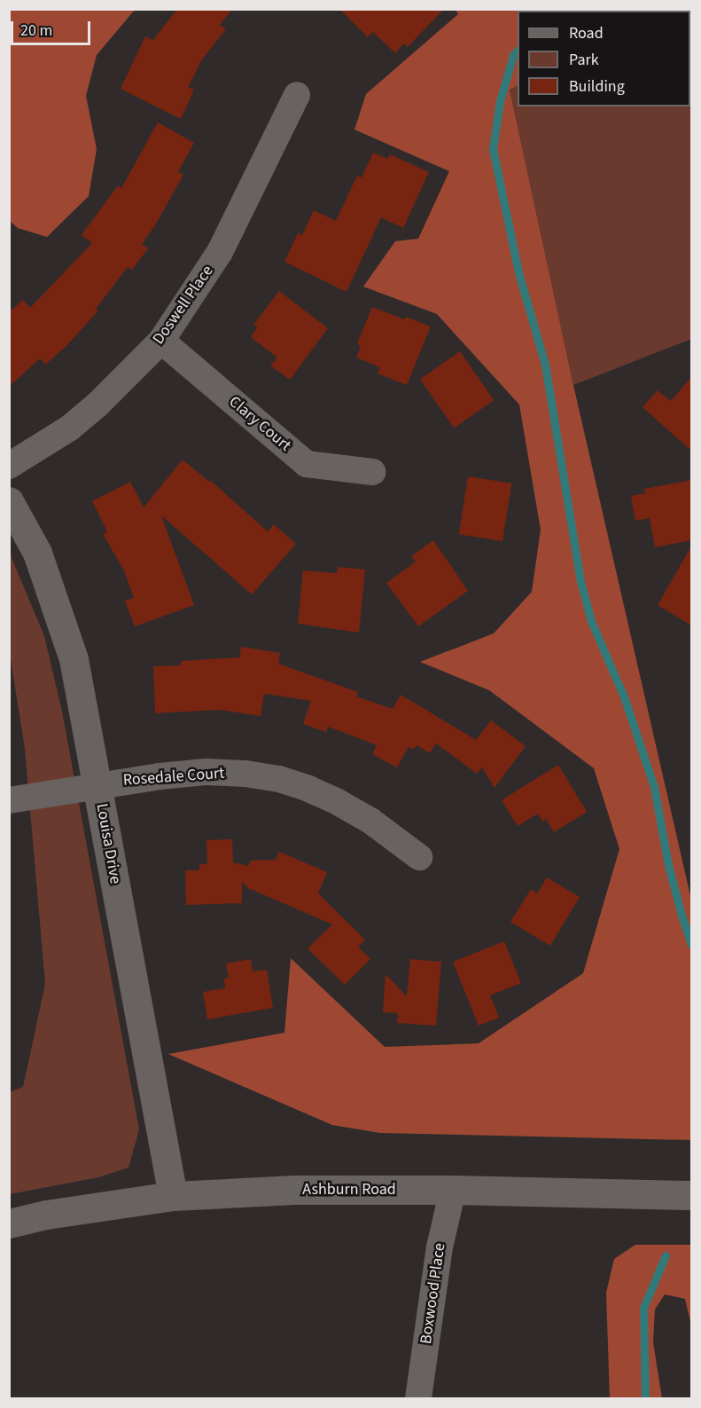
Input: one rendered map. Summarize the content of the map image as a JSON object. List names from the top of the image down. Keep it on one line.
{"streets":{"street":["Doswell Place","Clary Court","Rosedale Court","Louisa Drive","Ashburn Road","Boxwood Place"]},"crossings":[["Doswell Place","Clary Court"],["Rosedale Court","Louisa Drive"],["Louisa Drive","Ashburn Road"],["Ashburn Road","Boxwood Place"]],"legend":["Road","Park","Building"],"scale_bar":"20 m"}
